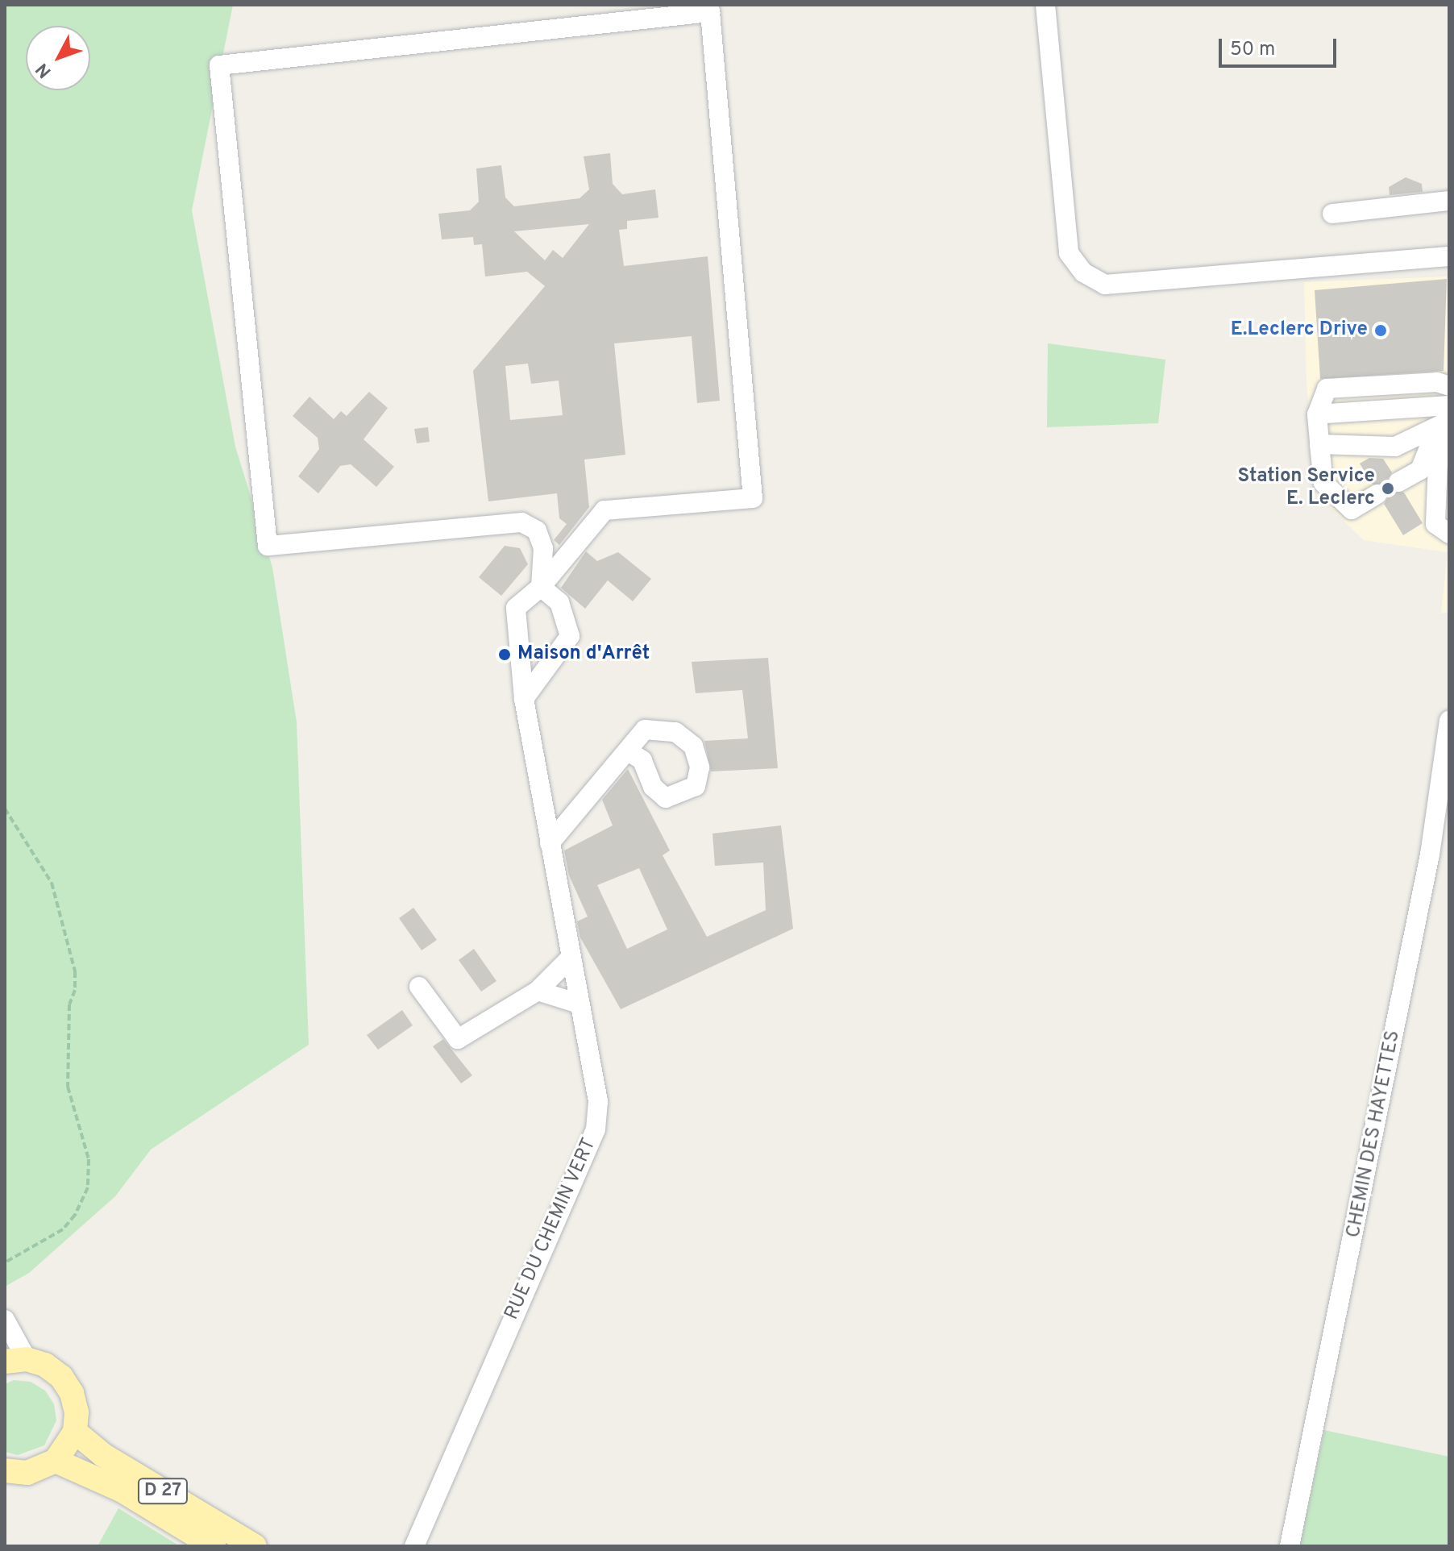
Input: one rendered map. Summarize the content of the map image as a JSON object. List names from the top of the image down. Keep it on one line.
{"streets":{"main road":["D 27"],"street":["CHEMIN DES HAYETTES","RUE DU CHEMIN VERT"]},"places":["E.Leclerc Drive","Station Service E. Leclerc","Maison d'Arrêt"],"scale_bar":"50 m","north":"bottom left"}
